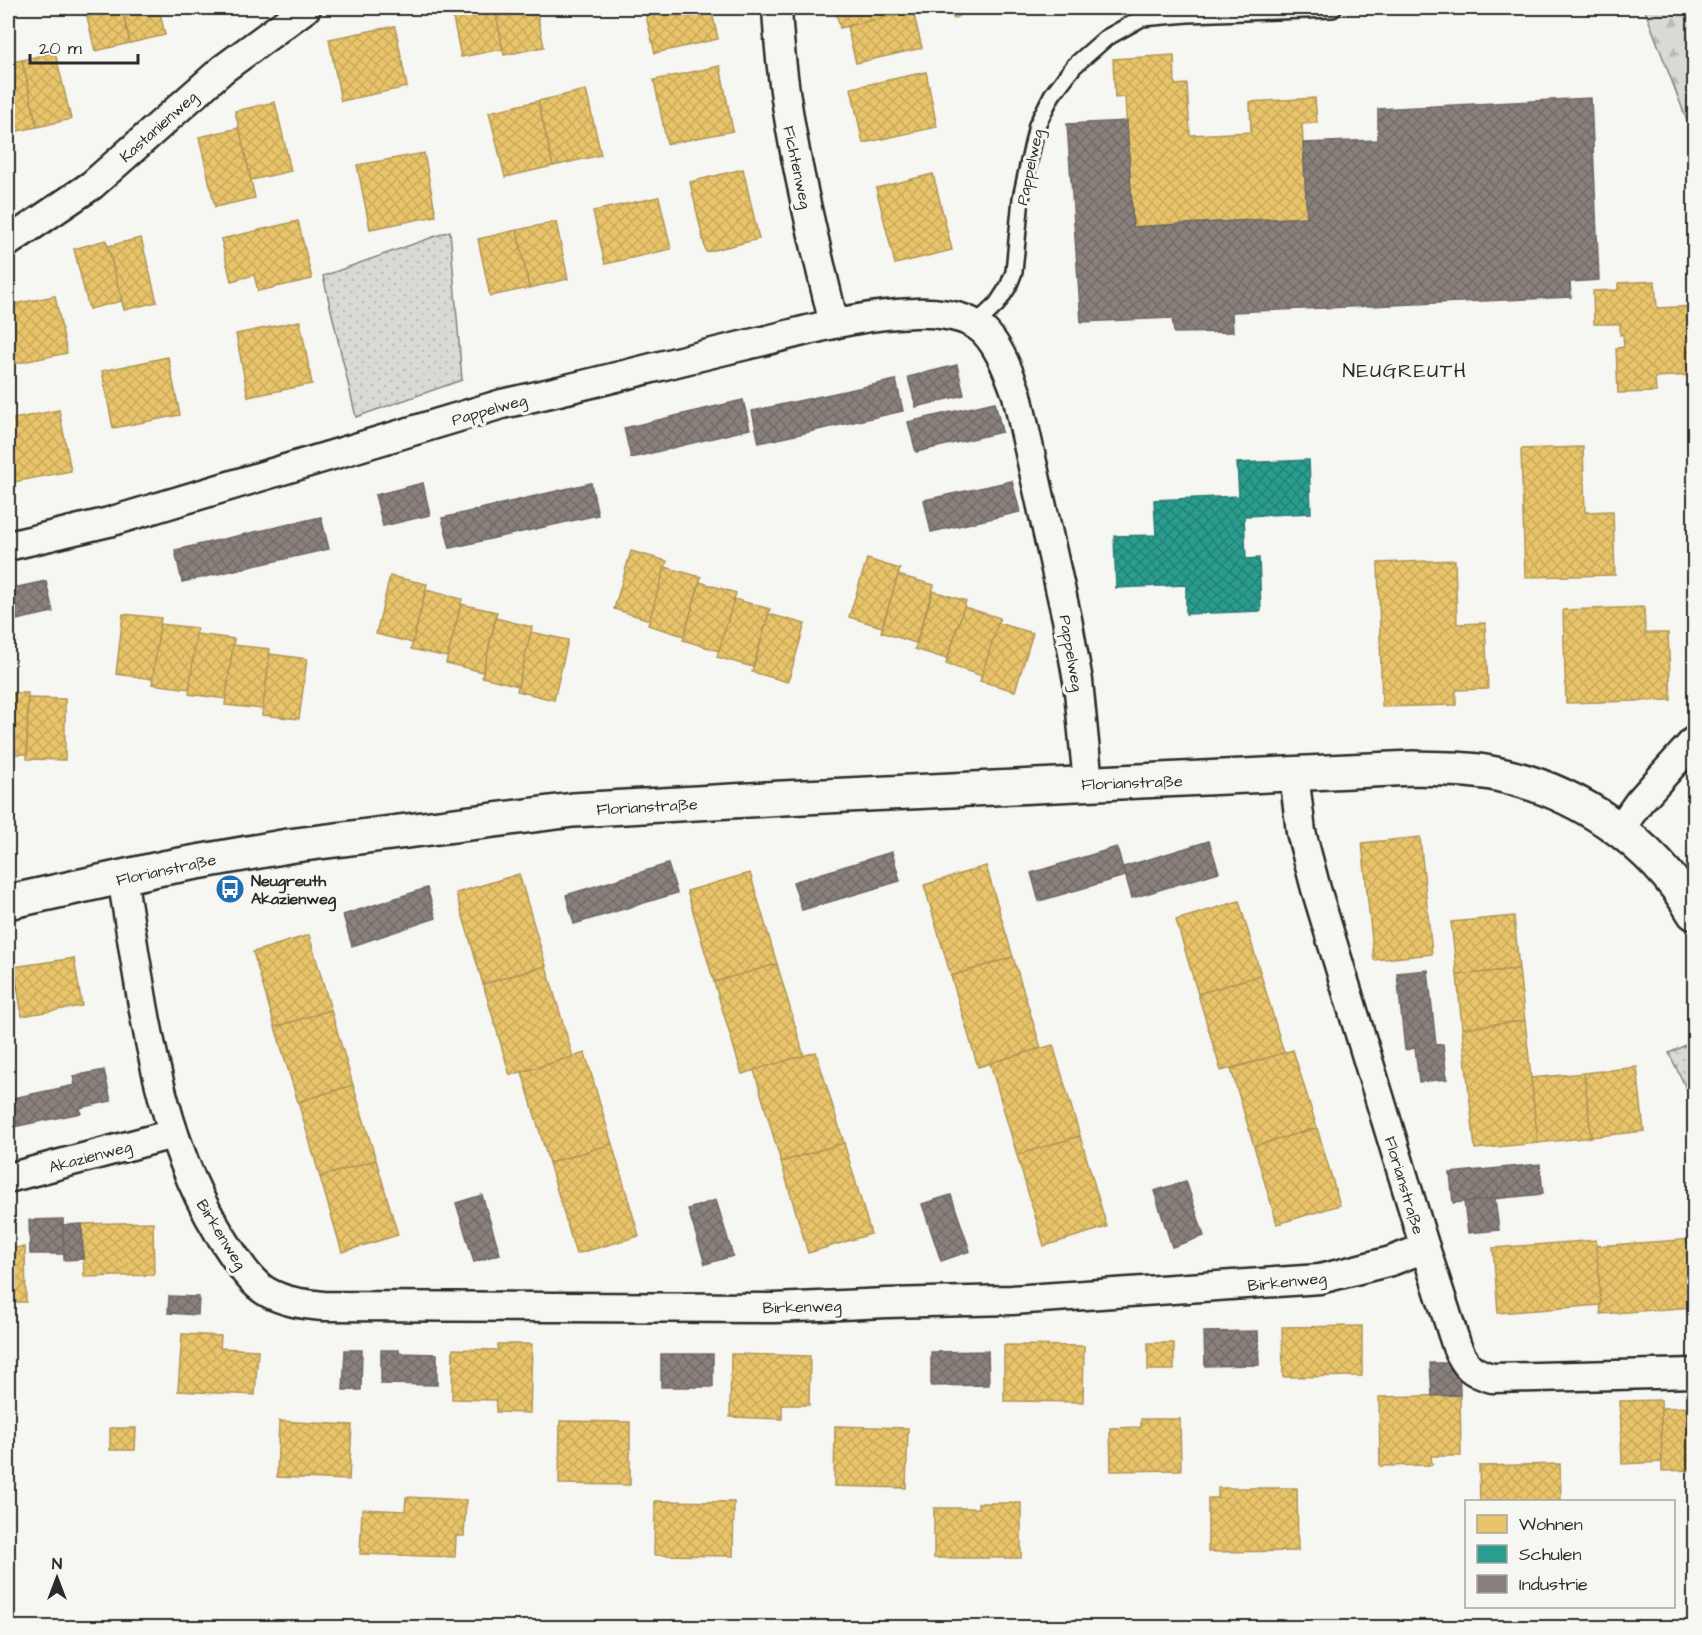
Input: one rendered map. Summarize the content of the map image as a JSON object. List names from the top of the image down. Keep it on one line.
{"streets":{"street":["Kastanienweg","Fichtenweg","Pappelweg","Florianstraße","Akazienweg","Birkenweg"]},"crossings":[["Fichtenweg","Pappelweg"],["Pappelweg","Florianstraße"],["Florianstraße","Birkenweg"],["Akazienweg","Birkenweg"]],"districts":["NEUGREUTH"],"places":{"bus stop":["Neugreuth Akazienweg"]},"legend":["Wohnen","Schulen","Industrie"],"scale_bar":"20 m","north":"top"}
